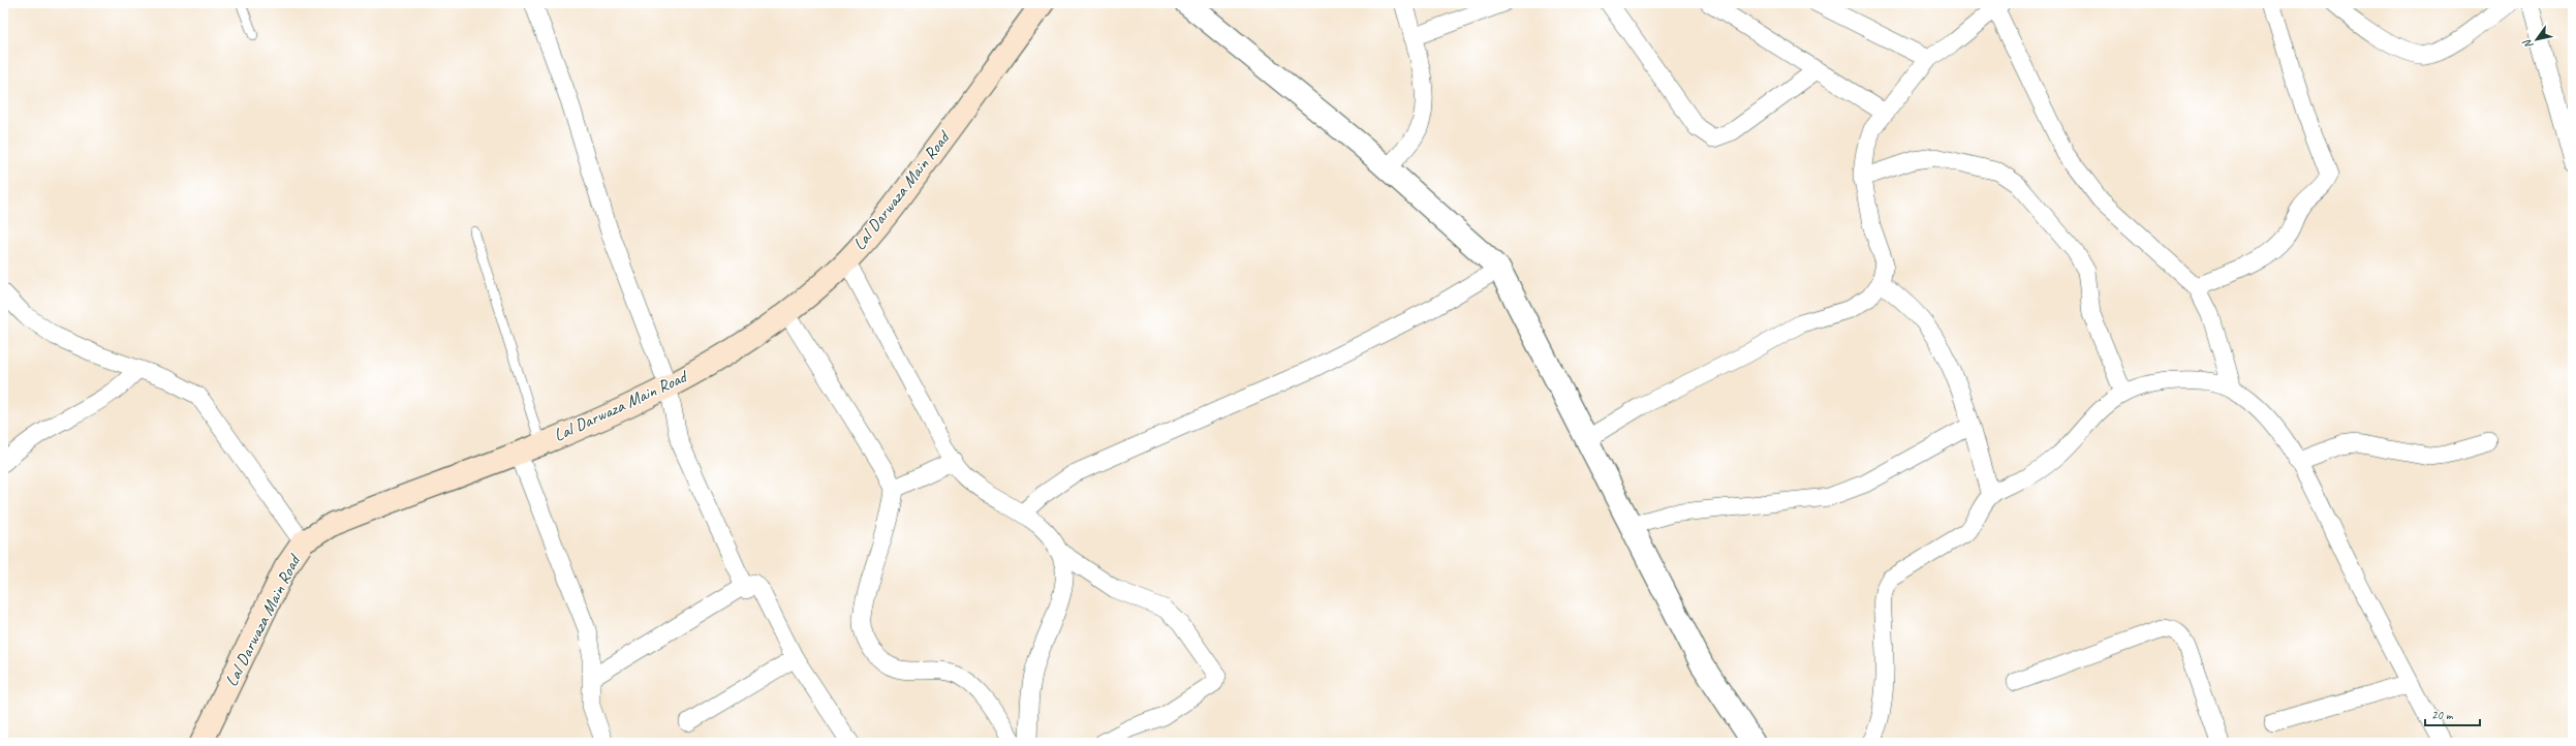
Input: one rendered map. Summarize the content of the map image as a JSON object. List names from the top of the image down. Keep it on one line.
{"streets":{"main road":["Lal Darwaza Main Road"]},"scale_bar":"20 m","north":"bottom left"}
